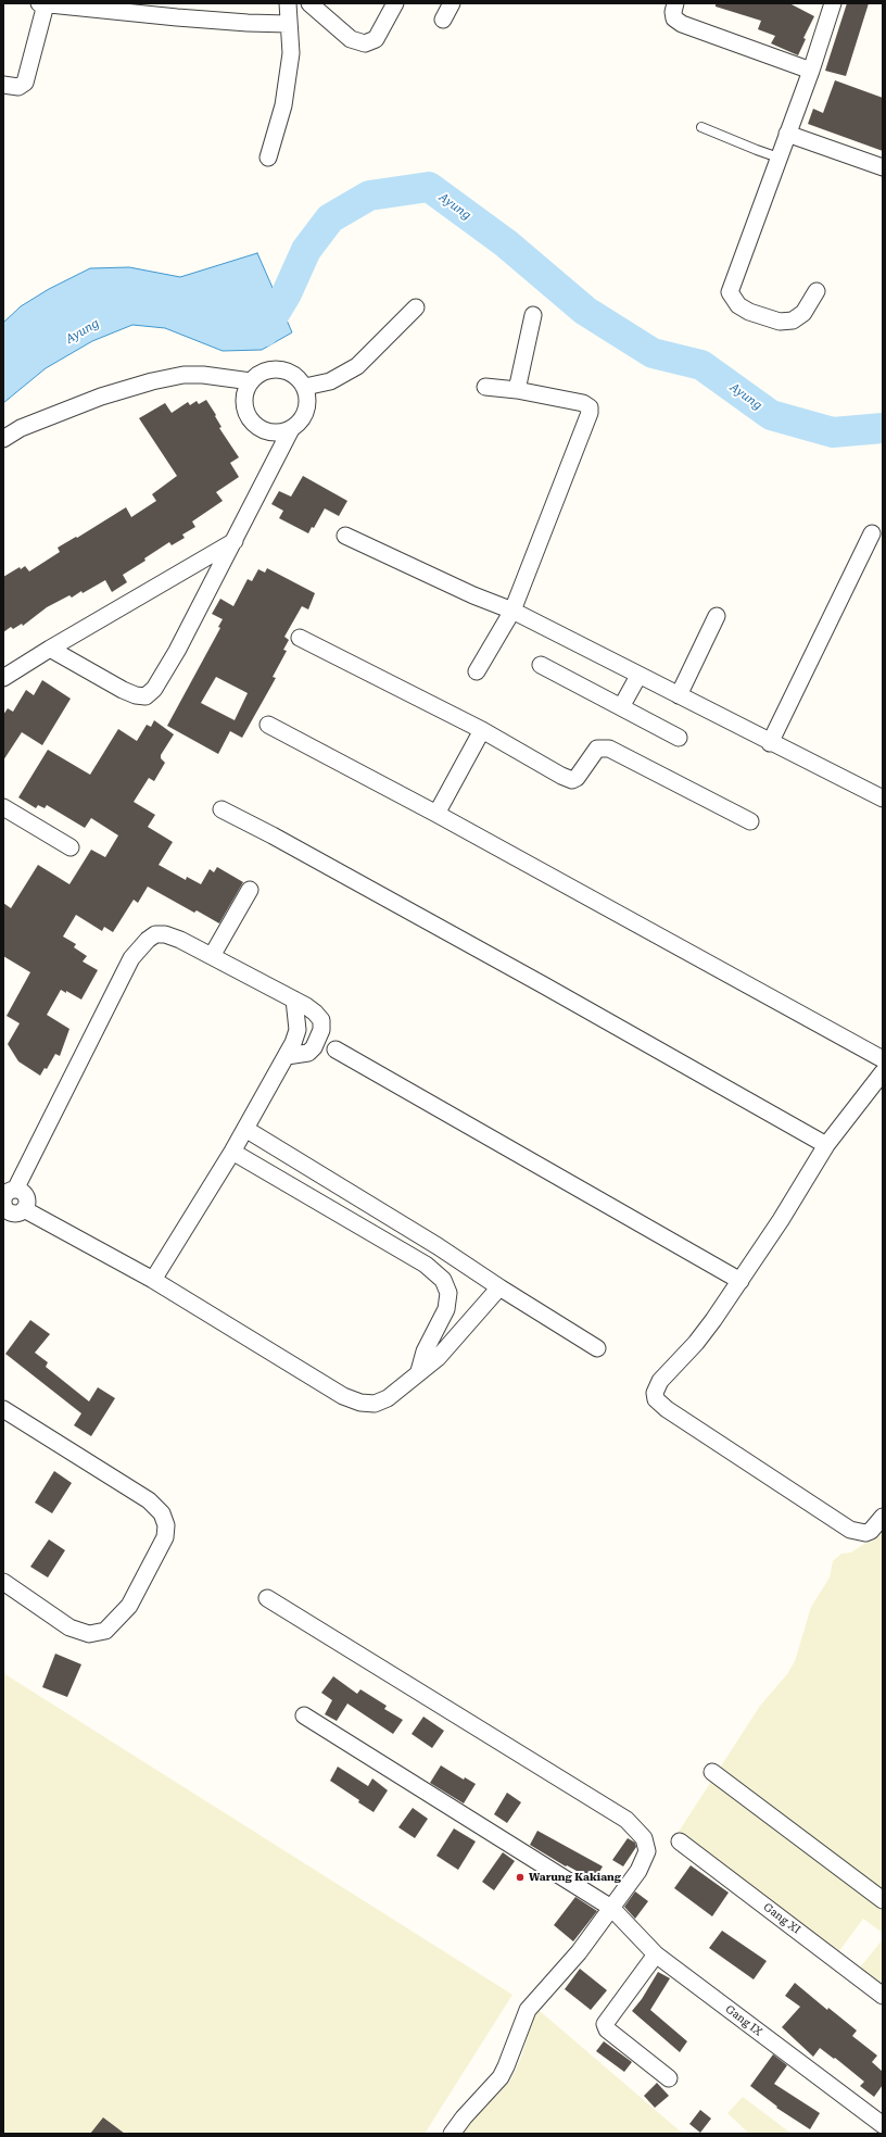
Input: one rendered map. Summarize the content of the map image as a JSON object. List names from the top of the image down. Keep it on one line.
{"streets":{"street":["Gang XI","Gang IX"]},"water":["Ayung"],"places":["Warung Kakiang"]}
